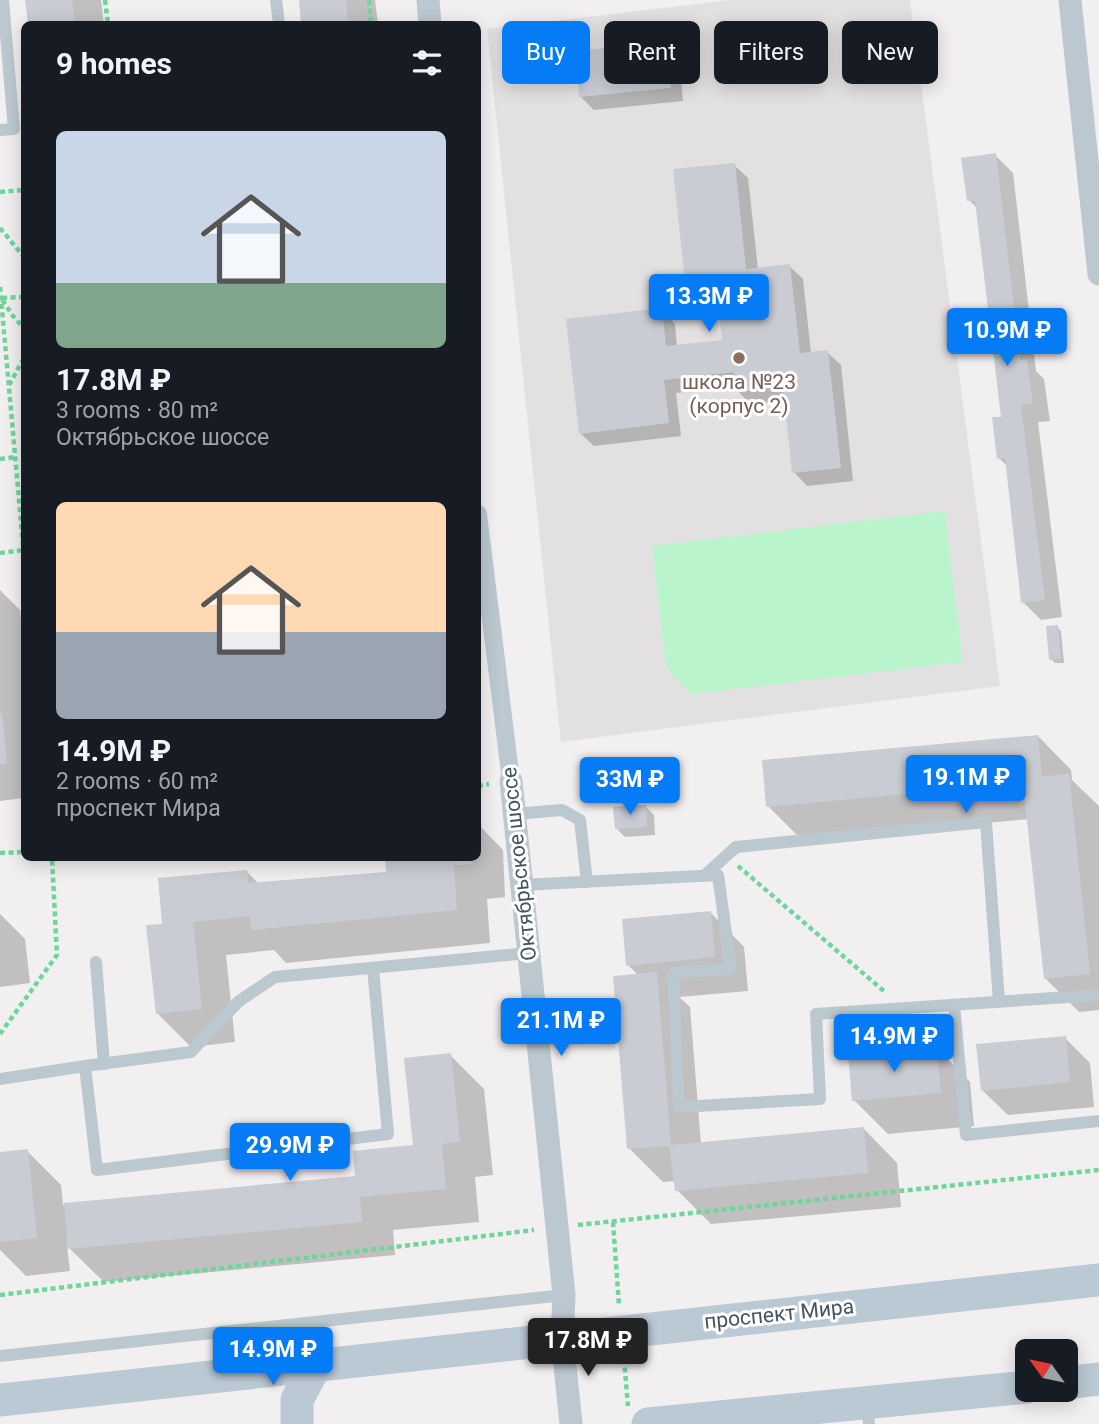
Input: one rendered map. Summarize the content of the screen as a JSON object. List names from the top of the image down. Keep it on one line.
{"streets":{"main road":["проспект Мира"],"street":["Октябрьское шоссе"]},"crossings":[["Октябрьское шоссе","проспект Мира"]],"places":["школа №23 (корпус 2)"],"north":"top left","page":{"chip":["Buy","Rent","Filters","New"],"heading":"9 homes","list":[{"name":"17.8M ₽","note":"3 rooms · 80 m² · Октябрьское шоссе"},{"name":"14.9M ₽","note":"2 rooms · 60 m² · проспект Мира"}],"price":["13.3M ₽","10.9M ₽","19.1M ₽","33M ₽","21.1M ₽","14.9M ₽","29.9M ₽","17.8M ₽","14.9M ₽"]}}
